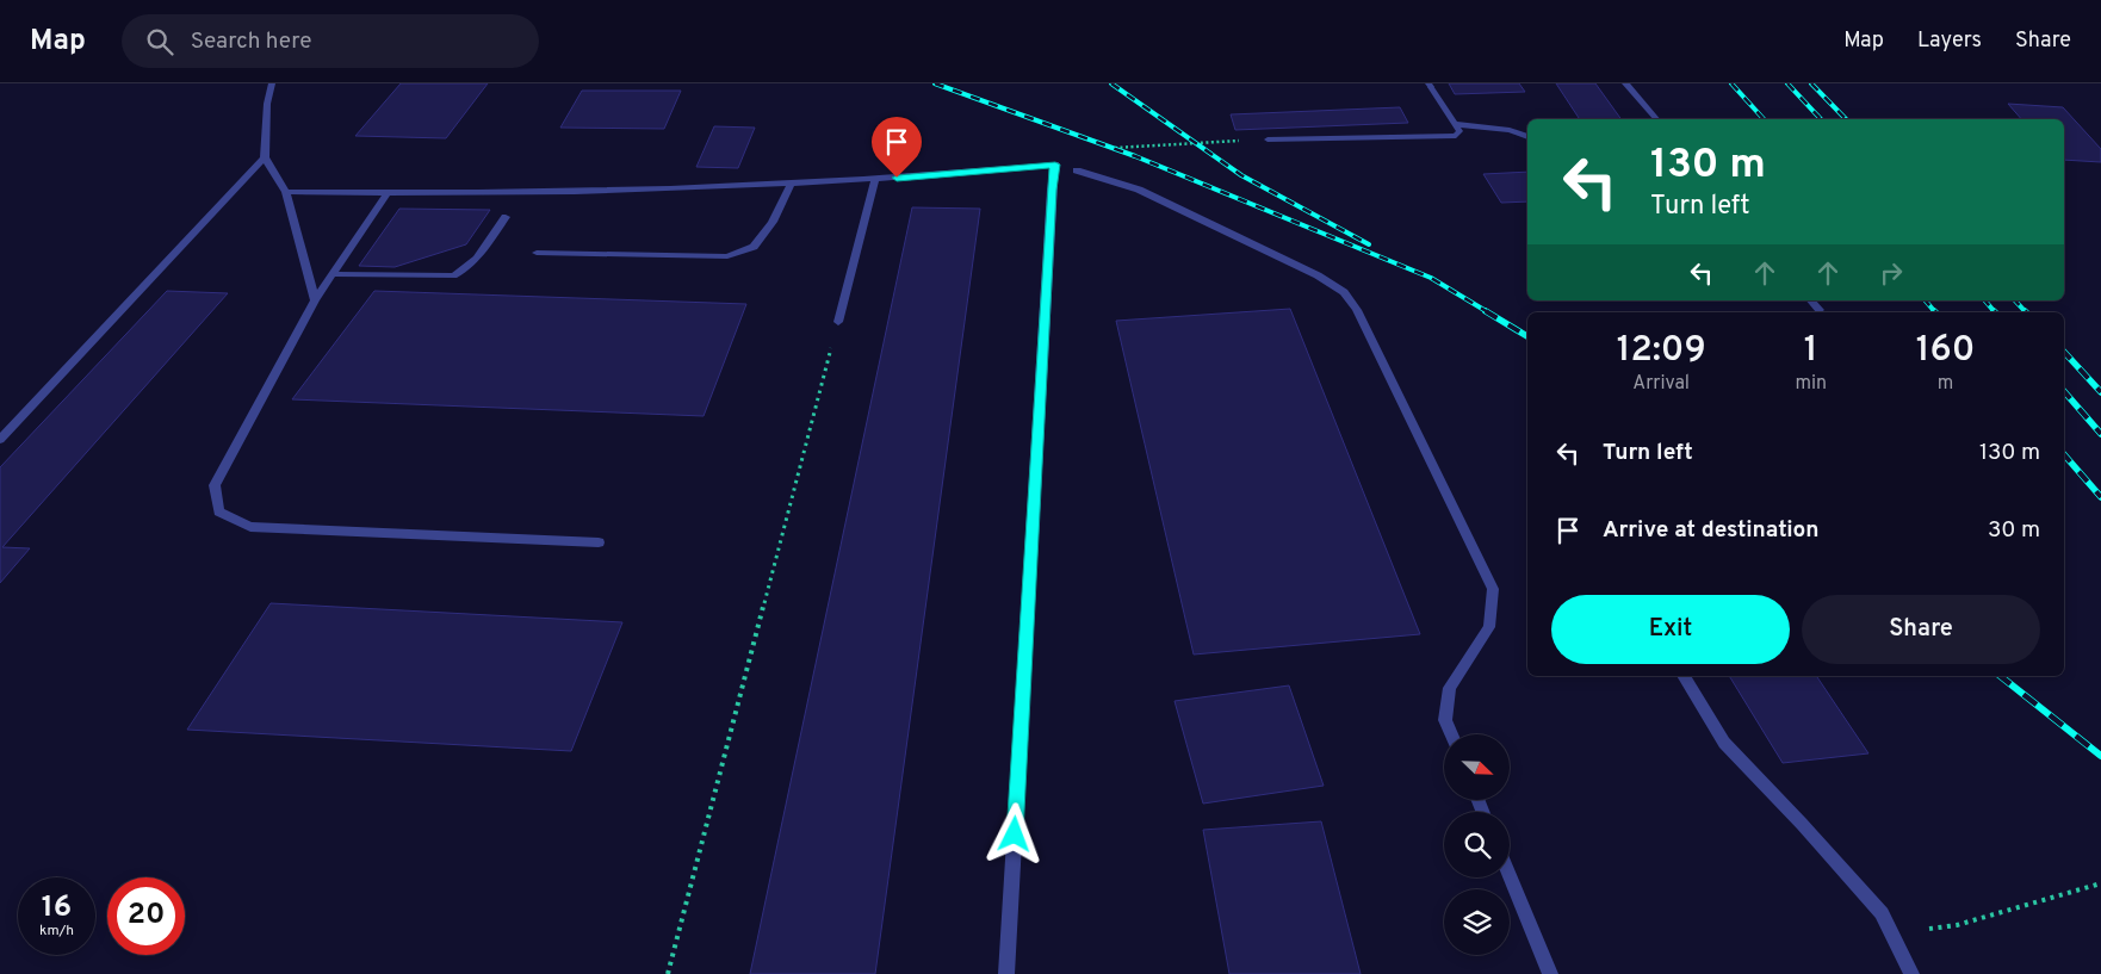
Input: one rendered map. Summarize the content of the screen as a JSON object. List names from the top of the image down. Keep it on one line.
{"north":"bottom right","page":{"header":"Map","search":"Search here","nav":["Map","Layers","Share"],"turn":["130 m","Turn left"],"eta":["12:09","Arrival","1","min","160","m"],"list":[{"name":"Turn left","value":"130 m"},{"name":"Arrive at destination","value":"30 m"}],"buttons":["Exit","Share"],"speed":"16 km/h","limit":"20"}}
